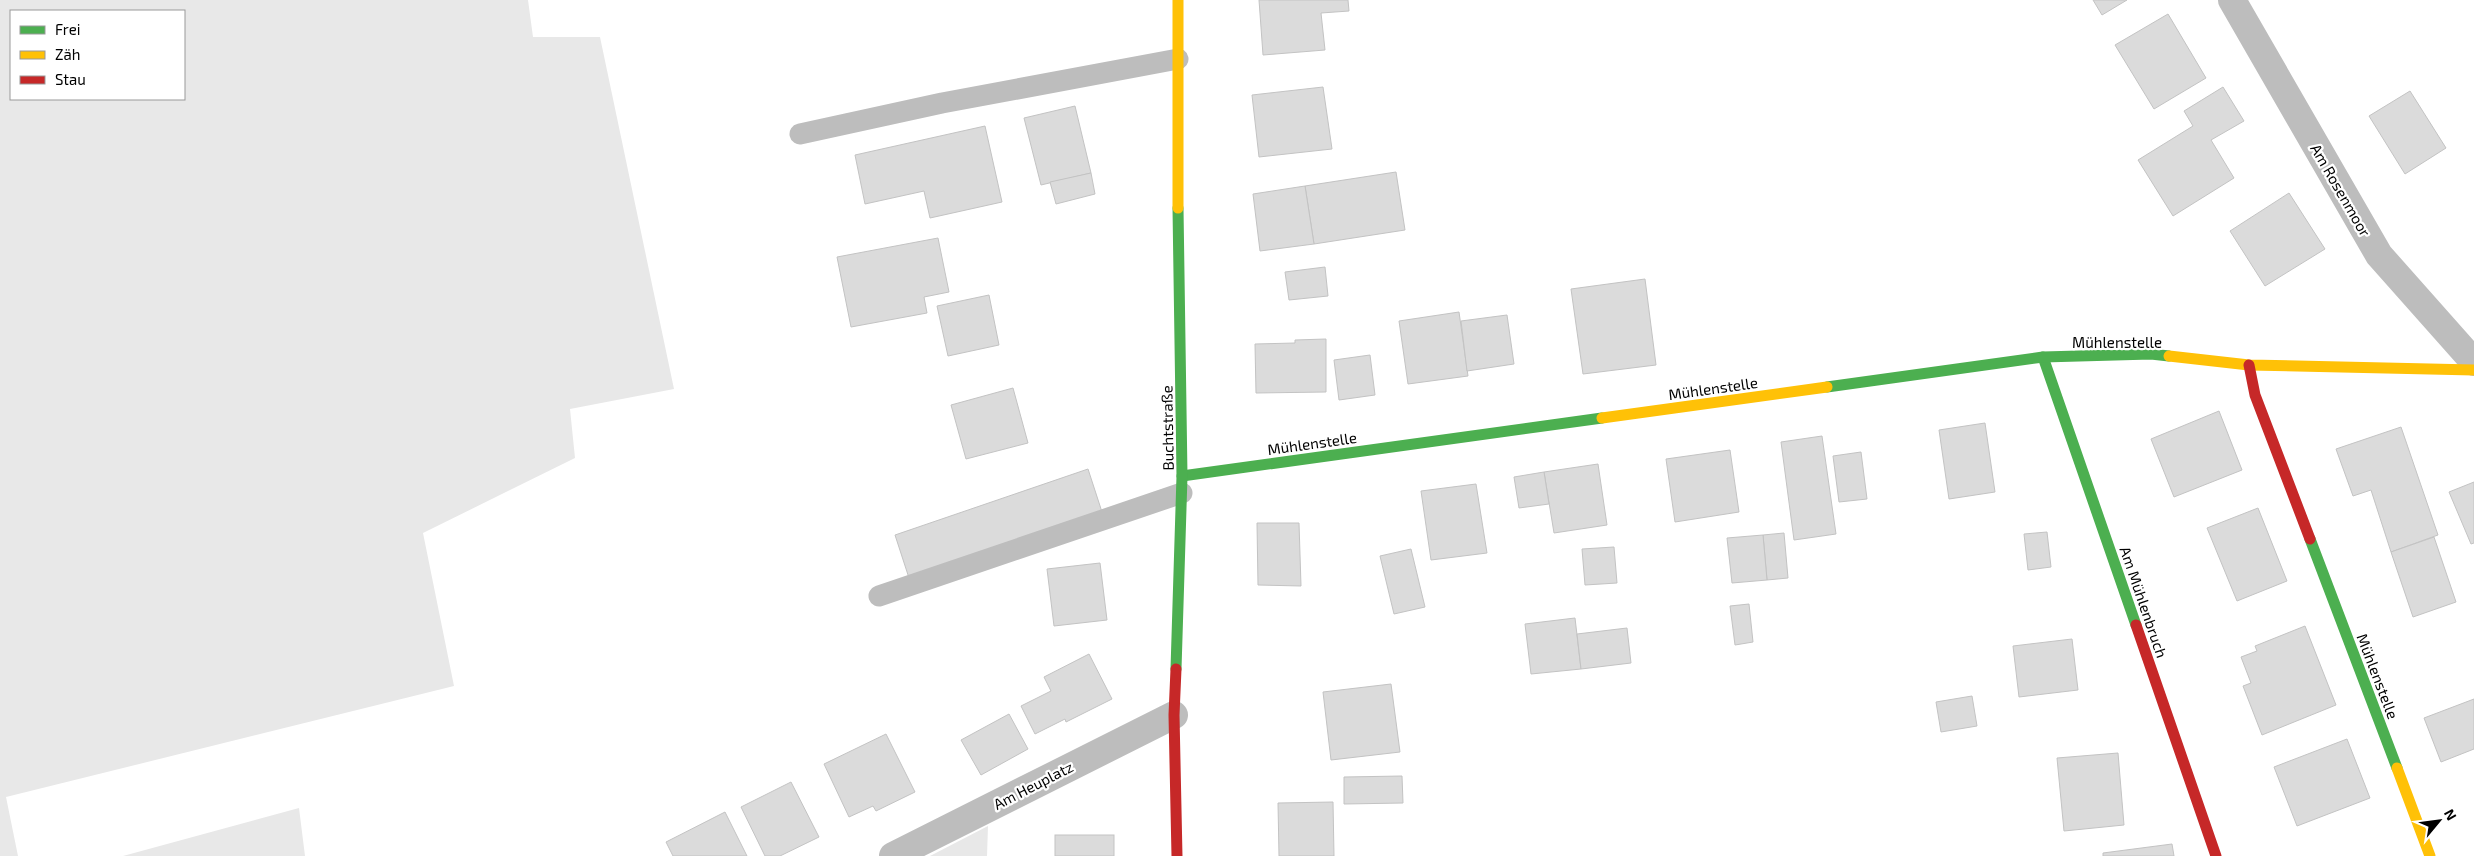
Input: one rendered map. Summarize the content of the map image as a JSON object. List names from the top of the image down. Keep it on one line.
{"streets":{"street":["Am Rosenmoor","Mühlenstelle","Buchtstraße","Am Mühlenbruch","Am Heuplatz"]},"crossings":[["Mühlenstelle","Buchtstraße"],["Mühlenstelle","Am Mühlenbruch"],["Buchtstraße","Am Heuplatz"]],"legend":["Frei","Zäh","Stau"],"north":"top right"}
